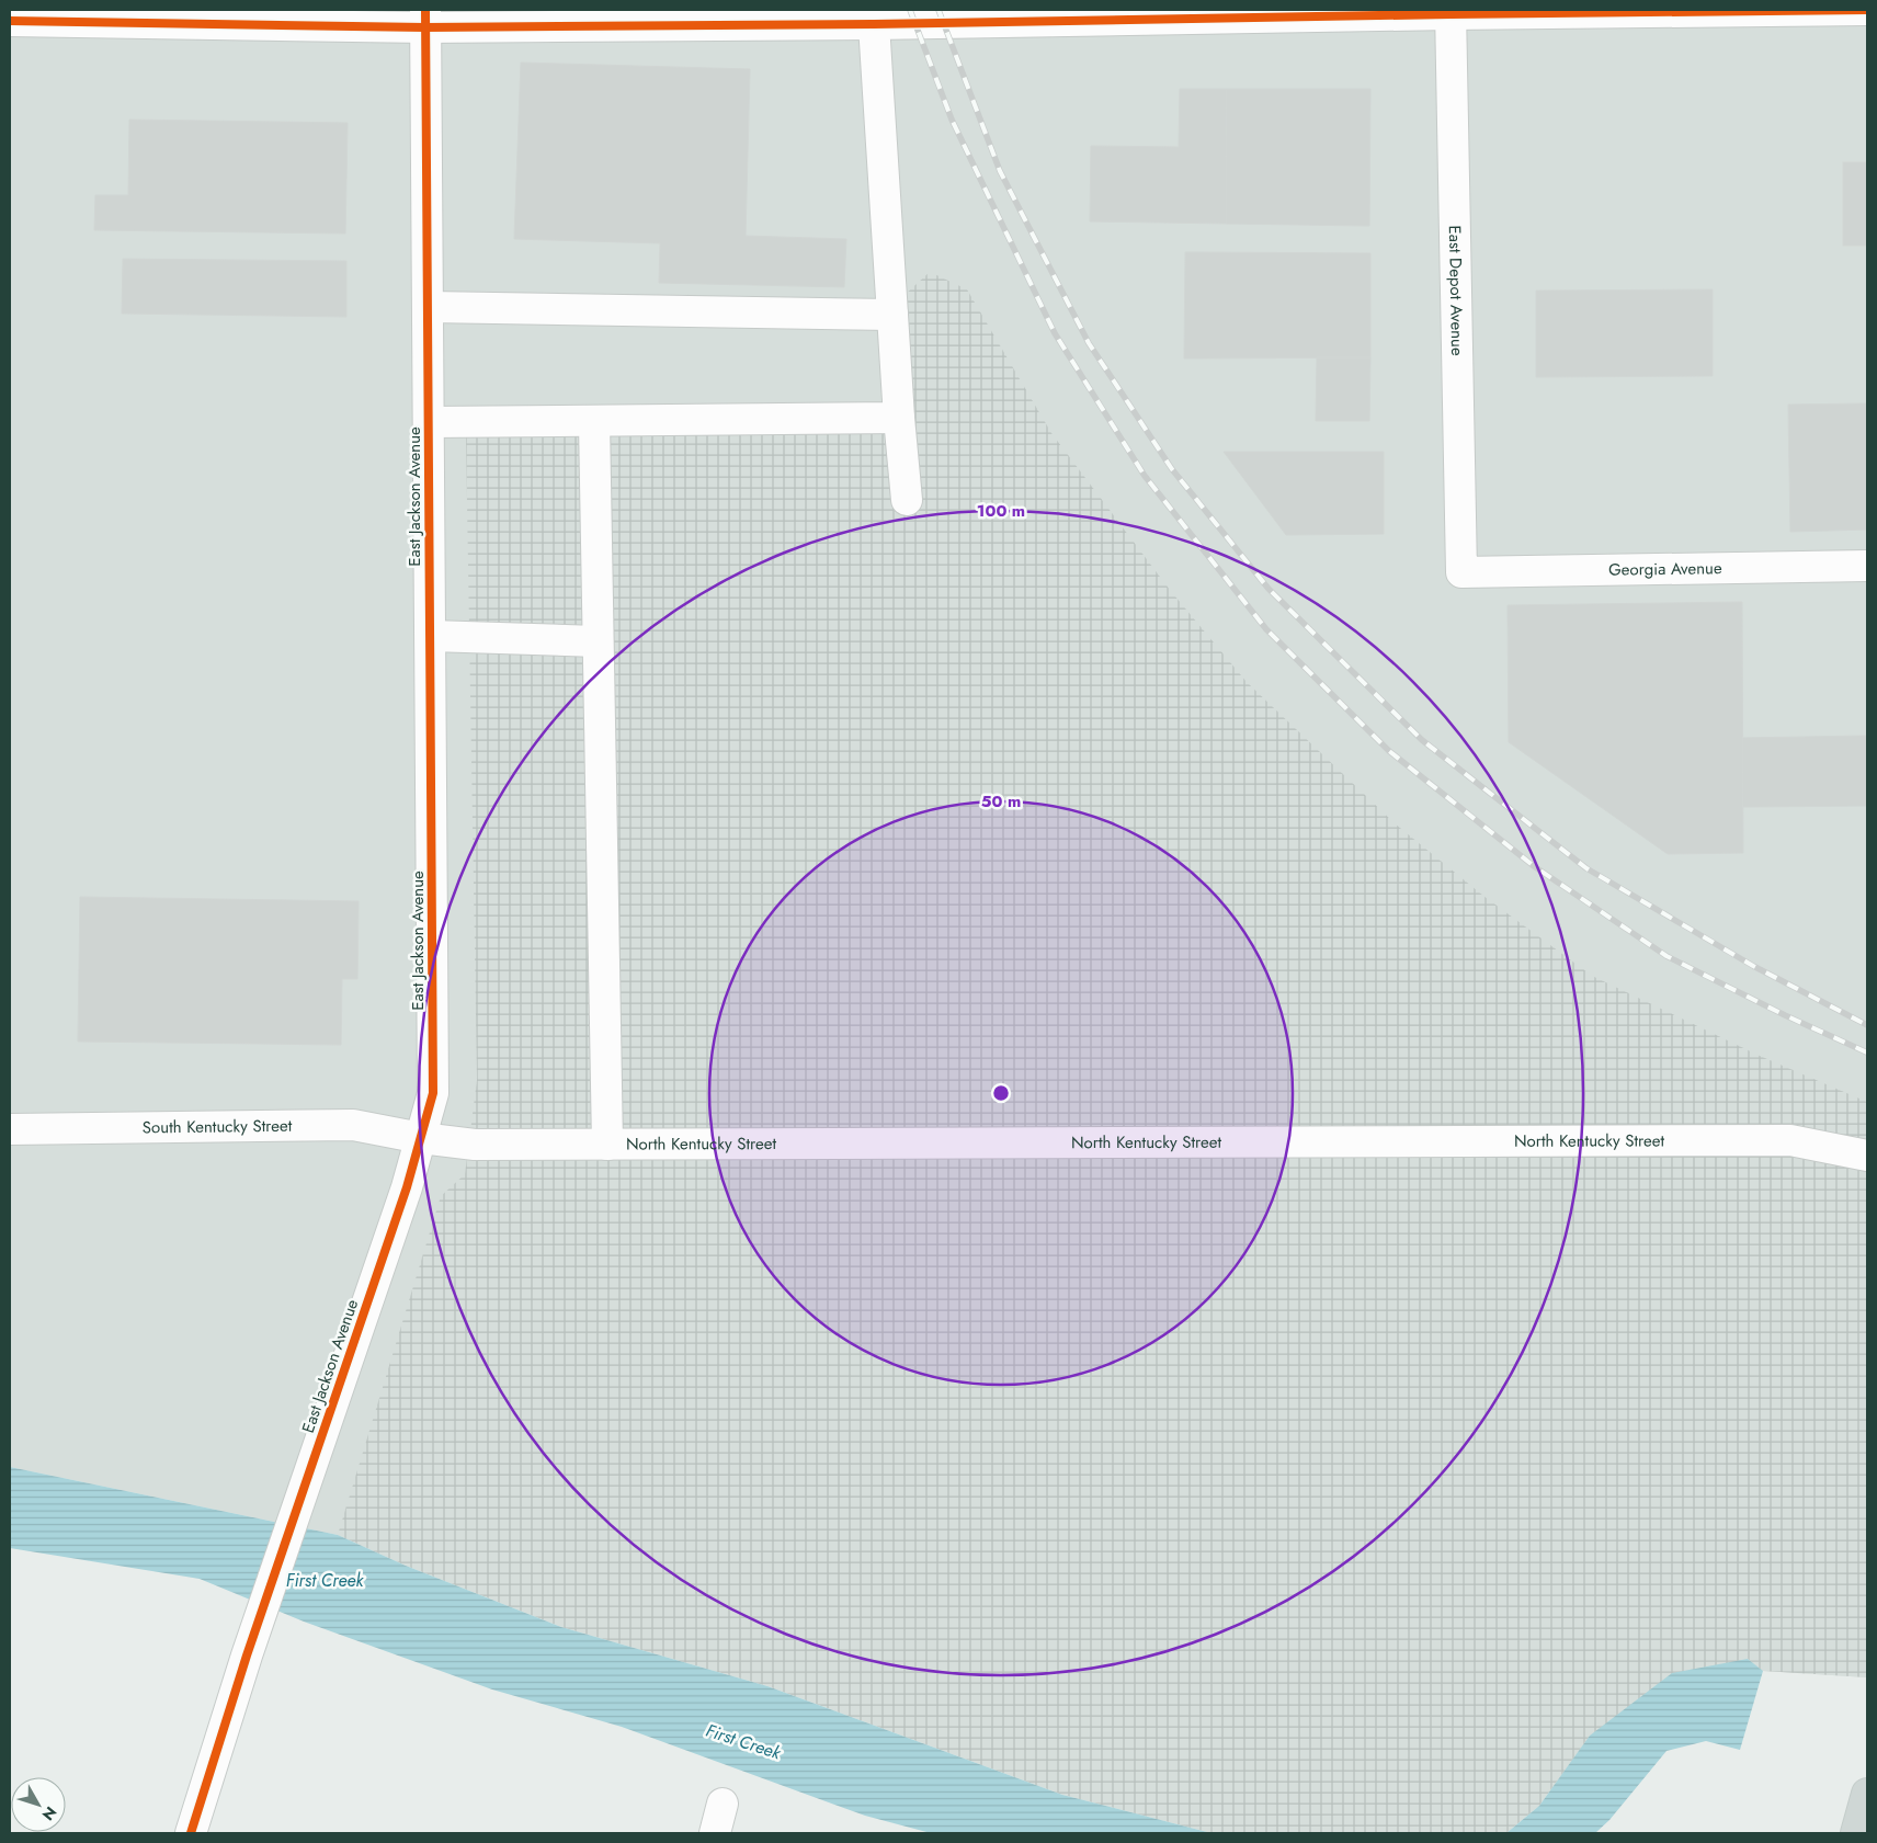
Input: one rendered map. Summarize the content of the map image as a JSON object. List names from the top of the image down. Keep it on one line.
{"streets":{"street":["East Depot Avenue","East Jackson Avenue","Georgia Avenue","South Kentucky Street","North Kentucky Street"]},"crossings":[["East Depot Avenue","Georgia Avenue"],["East Jackson Avenue","South Kentucky Street"],["East Jackson Avenue","North Kentucky Street"],["South Kentucky Street","North Kentucky Street"]],"water":["First Creek"],"north":"bottom right","rings":["100 m","50 m"]}
